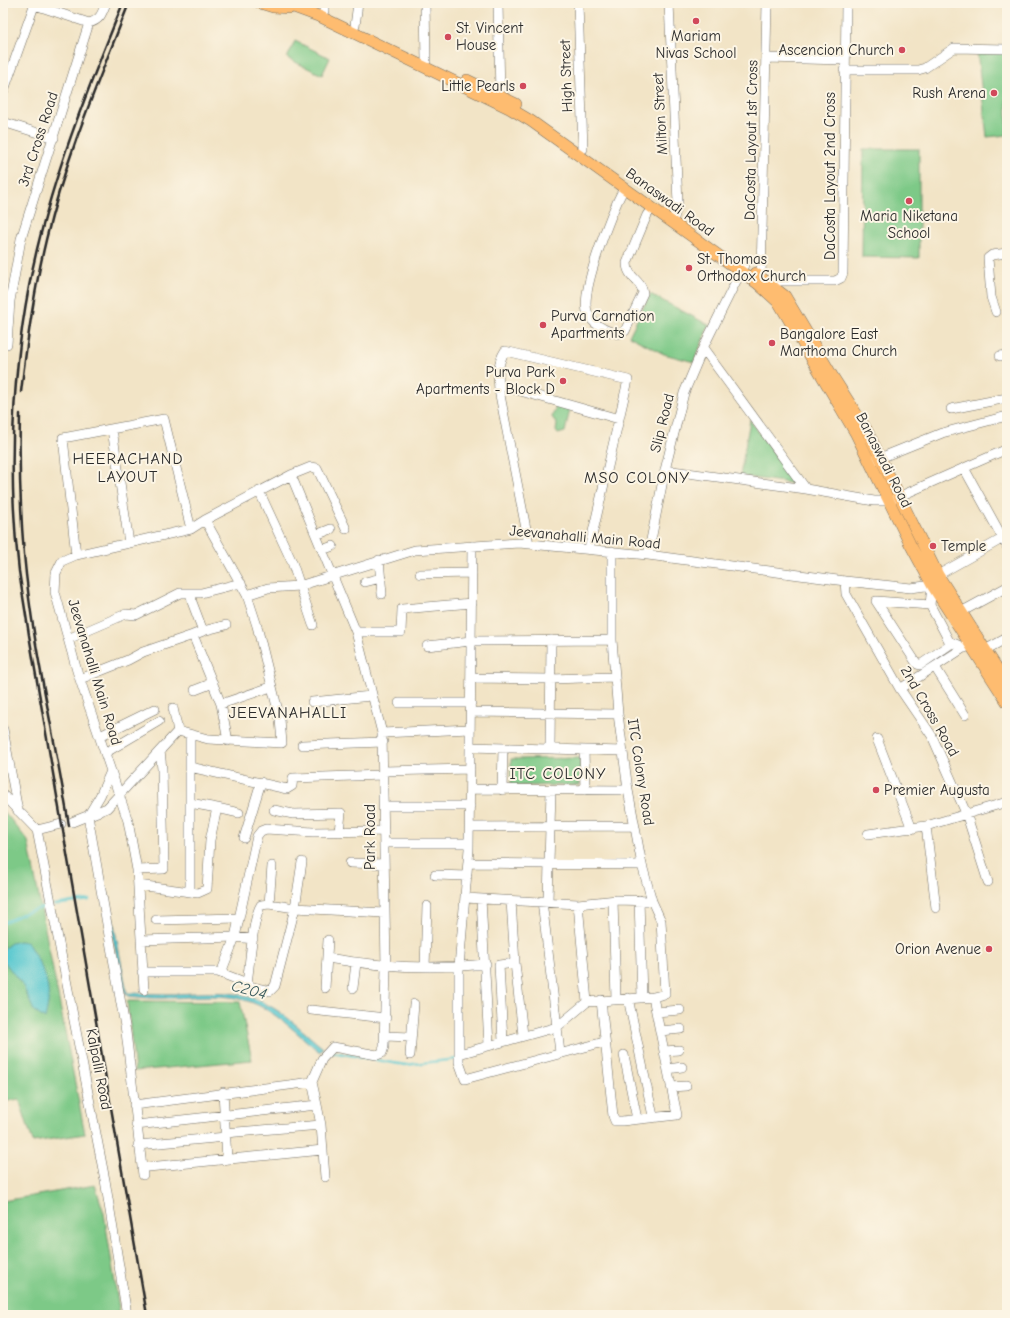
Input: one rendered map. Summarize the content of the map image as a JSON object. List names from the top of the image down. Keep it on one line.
{"streets":{"main road":["Banaswadi Road"],"street":["High Street","Milton Street","3rd Cross Road","DaCosta Layout 1st Cross","DaCosta Layout 2nd Cross","Slip Road","Jeevanahalli Main Road","2nd Cross Road","ITC Colony Road","Park Road","Kalpalli Road"]},"crossings":[["High Street","Banaswadi Road"],["Milton Street","Banaswadi Road"],["DaCosta Layout 1st Cross","Banaswadi Road"],["DaCosta Layout 2nd Cross","Banaswadi Road"],["Banaswadi Road","Slip Road"],["Banaswadi Road","Jeevanahalli Main Road"],["Slip Road","Jeevanahalli Main Road"],["Jeevanahalli Main Road","2nd Cross Road"],["Jeevanahalli Main Road","ITC Colony Road"],["Jeevanahalli Main Road","Park Road"]],"districts":["HEERACHAND LAYOUT","MSO COLONY","JEEVANAHALLI","ITC COLONY"],"water":["C204"],"places":["Mariam Nivas School","St. Vincent House","Ascencion Church","Little Pearls","Rush Arena","Maria Niketana School","St. Thomas Orthodox Church","Purva Carnation Apartments","Bangalore East Marthoma Church","Purva Park Apartments - Block D","Temple","Premier Augusta","Orion Avenue"]}
